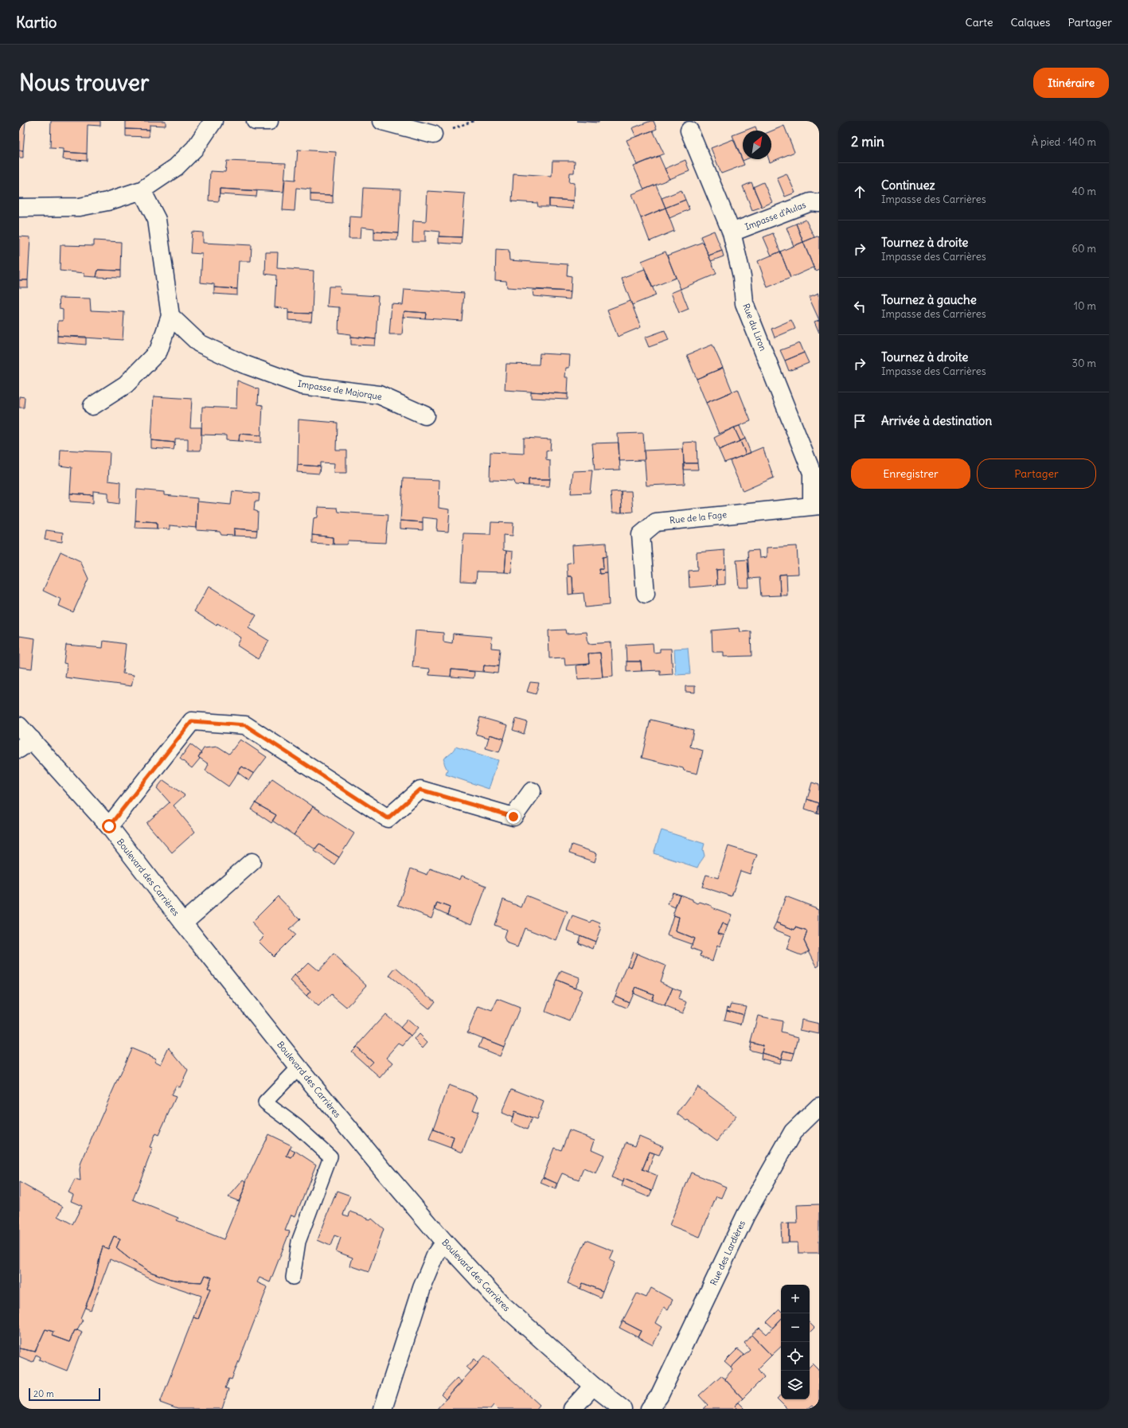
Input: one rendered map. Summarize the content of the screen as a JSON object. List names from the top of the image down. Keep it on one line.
{"streets":{"street":["Impasse d'Aulas","Rue du Liron","Impasse de Majorque","Rue de la Fage","Boulevard des Carrières","Rue des Lardières"]},"crossings":[["Impasse d'Aulas","Rue du Liron"],["Rue du Liron","Rue de la Fage"]],"scale_bar":"20 m","north":"top right","page":{"header":"Kartio","nav":["Carte","Calques","Partager"],"buttons":["Itinéraire",["Enregistrer","Partager"]],"title":"Nous trouver","heading":["2 min","À pied · 140 m"],"list":[["Continuez","Impasse des Carrières","40 m"],["Tournez à droite","Impasse des Carrières","60 m"],["Tournez à gauche","Impasse des Carrières","10 m"],["Tournez à droite","Impasse des Carrières","30 m"],"Arrivée à destination"],"map_buttons":["+","−"],"scale":"20 m"}}
